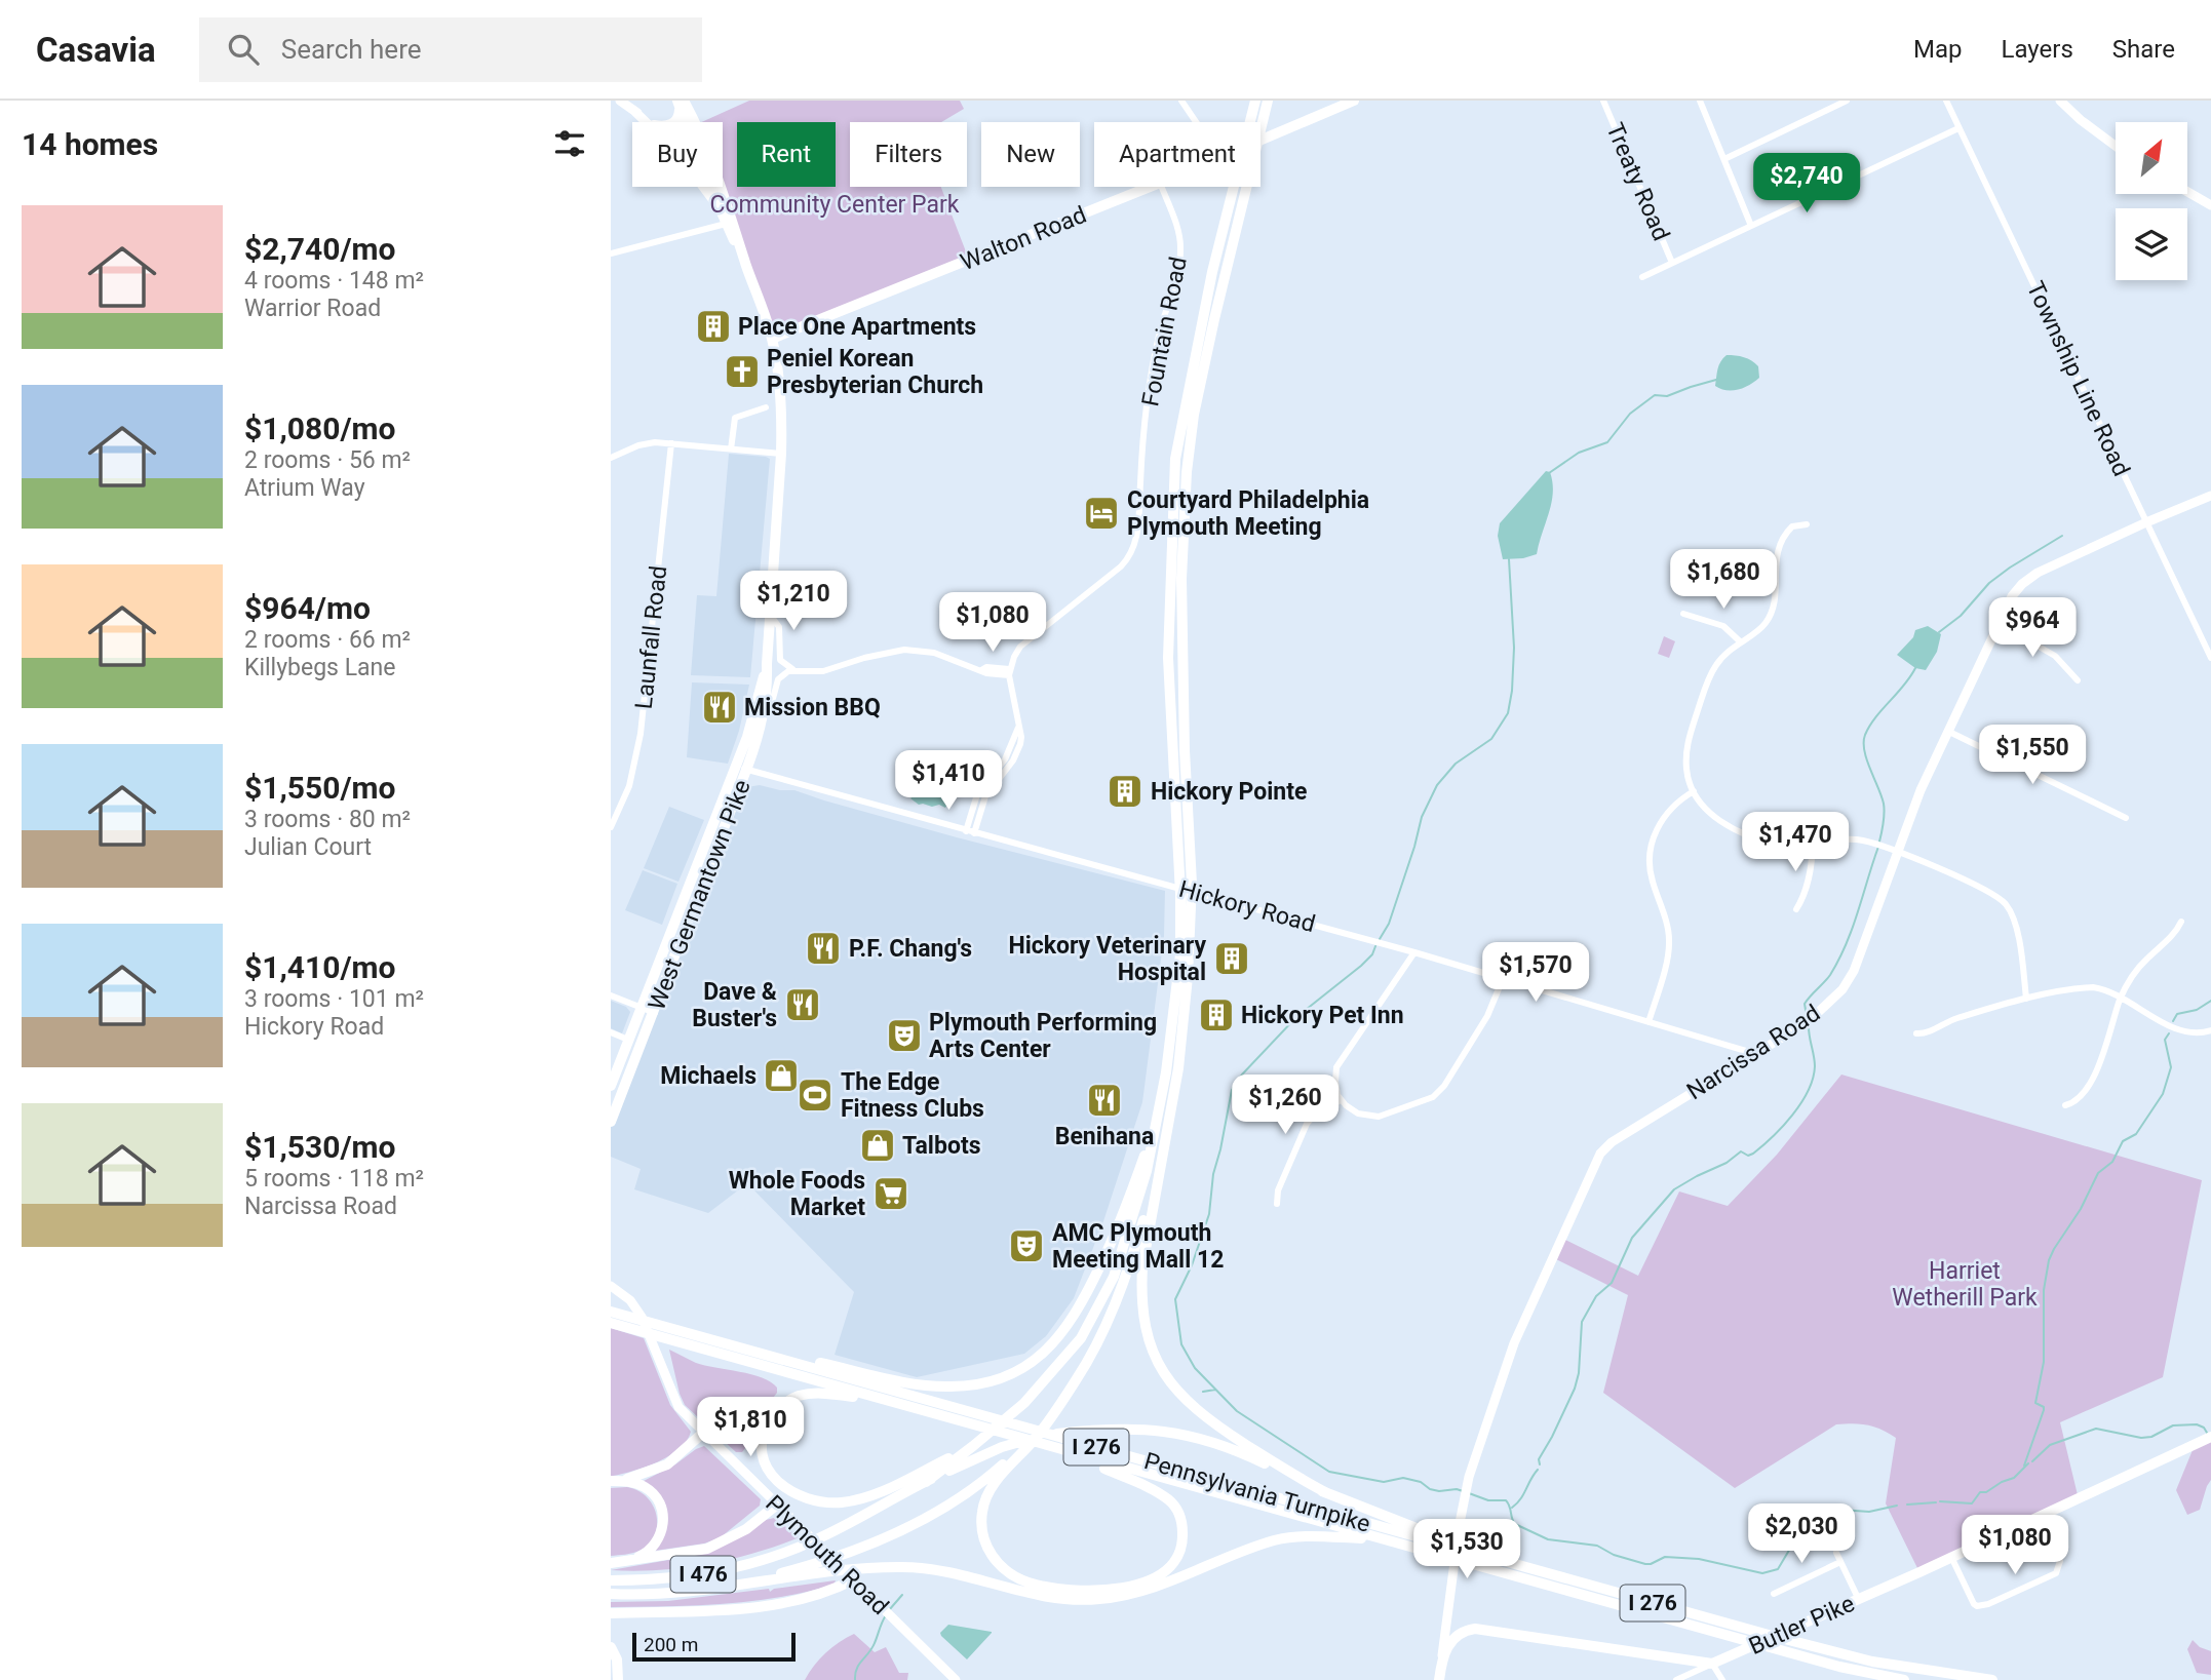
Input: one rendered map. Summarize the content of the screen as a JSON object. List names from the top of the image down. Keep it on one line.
{"streets":{"highway":["I 276","Pennsylvania Turnpike","I 476"],"main road":["Walton Road","West Germantown Pike","Butler Pike"],"street":["Treaty Road","Fountain Road","Township Line Road","Launfall Road","Hickory Road","Narcissa Road","Plymouth Road"]},"crossings":[["Walton Road","West Germantown Pike"],["Township Line Road","Narcissa Road"],["West Germantown Pike","Hickory Road"],["Hickory Road","Narcissa Road"],["I 276","Pennsylvania Turnpike"]],"parks":["Community Center Park","Harriet Wetherill Park"],"places":{"building":["Place One Apartments","Hickory Pointe","Hickory Veterinary Hospital","Hickory Pet Inn"],"church":["Peniel Korean Presbyterian Church"],"hotel":["Courtyard Philadelphia Plymouth Meeting"],"restaurant":["Mission BBQ","P.F. Chang's","Dave & Buster's","Benihana"],"theatre":["Plymouth Performing Arts Center","AMC Plymouth Meeting Mall 12"],"shop":["Michaels","Talbots"],"sports":["The Edge Fitness Clubs"],"supermarket":["Whole Foods Market"]},"scale_bar":"200 m","north":"top right","page":{"header":"Casavia","search":"Search here","nav":["Map","Layers","Share"],"heading":"14 homes","chip":["Buy","Rent","Filters","New","Apartment"],"price":["$2,740","$1,680","$1,210","$1,080","$964","$1,550","$1,410","$1,470","$1,570","$1,260","$1,810","$2,030","$1,080","$1,530"],"list":[{"name":"$2,740/mo","note":"4 rooms · 148 m² · Warrior Road"},{"name":"$1,080/mo","note":"2 rooms · 56 m² · Atrium Way"},{"name":"$964/mo","note":"2 rooms · 66 m² · Killybegs Lane"},{"name":"$1,550/mo","note":"3 rooms · 80 m² · Julian Court"},{"name":"$1,410/mo","note":"3 rooms · 101 m² · Hickory Road"},{"name":"$1,530/mo","note":"5 rooms · 118 m² · Narcissa Road"}],"scale":"200 m"}}
